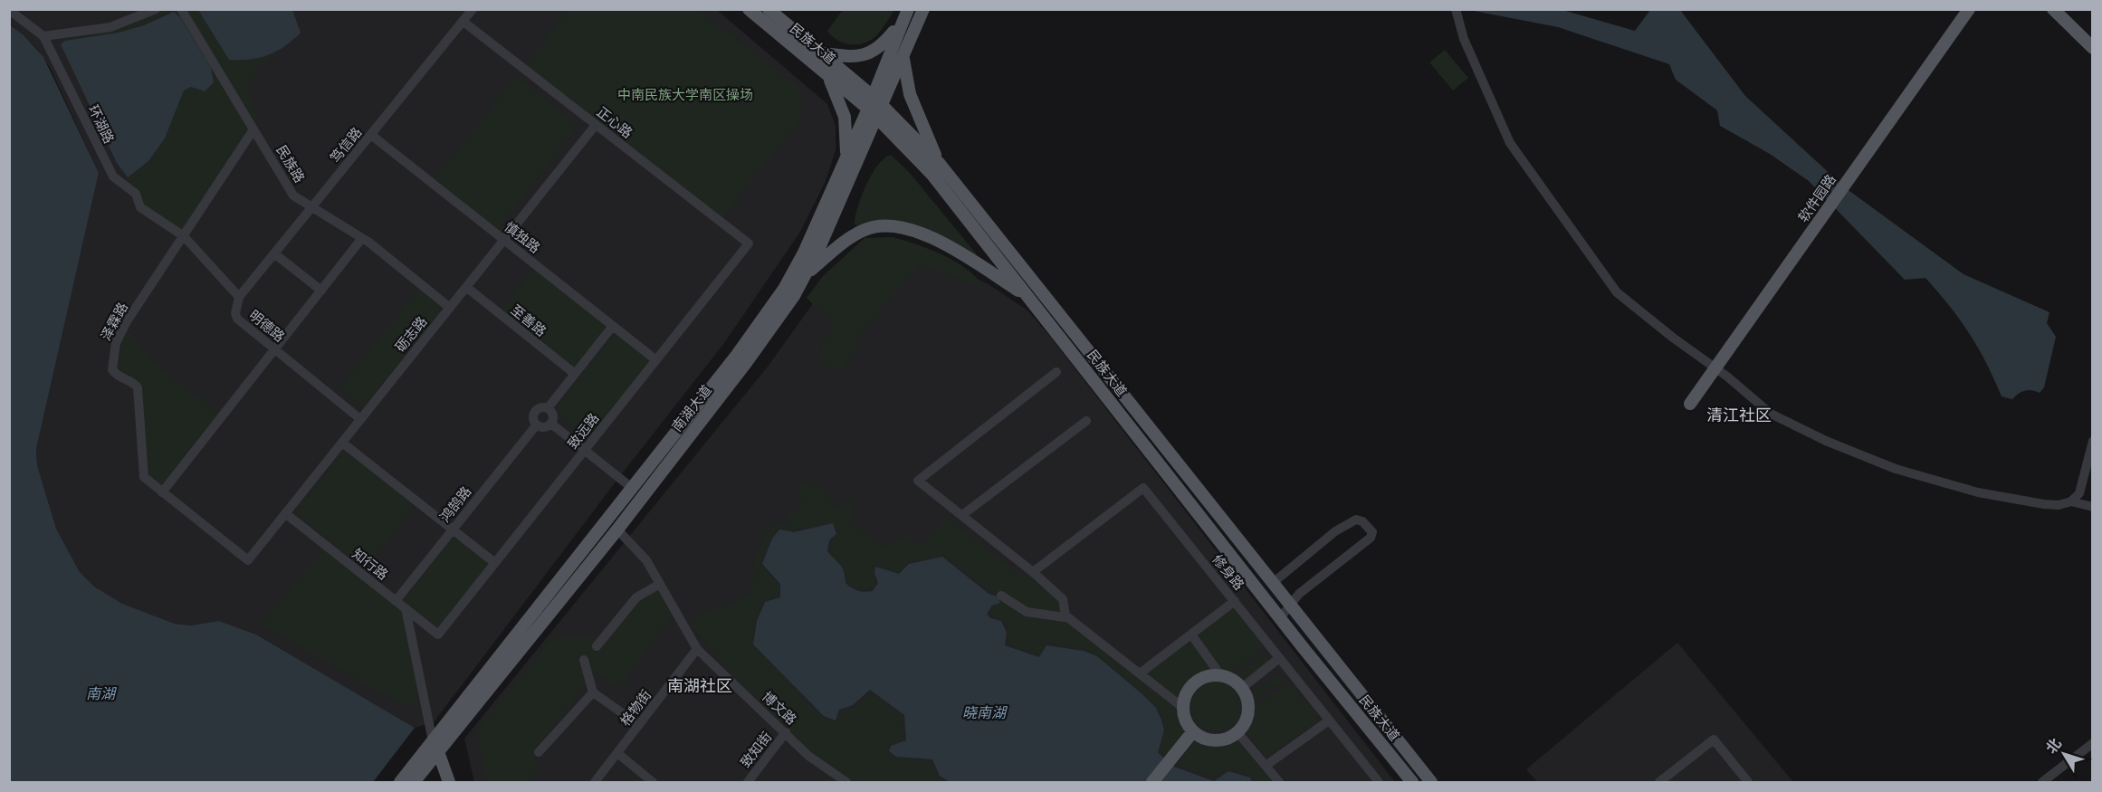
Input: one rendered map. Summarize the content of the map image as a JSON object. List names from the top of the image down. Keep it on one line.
{"streets":{"main road":["民族大道","软件园路","南湖大道"],"street":["正心路","环湖路","笃信路","民族路","慎独路","至善路","泽霖路","明德路","砺志路","致远路","鸿鹄路","知行路","修身路","格物街","博文路","致知街"]},"crossings":[["民族大道","南湖大道"],["正心路","笃信路"],["正心路","砺志路"],["正心路","致远路"],["环湖路","泽霖路"],["环湖路","明德路"],["笃信路","民族路"],["笃信路","慎独路"],["笃信路","明德路"],["民族路","泽霖路"],["民族路","砺志路"],["慎独路","砺志路"],["慎独路","致远路"],["至善路","砺志路"],["泽霖路","明德路"],["泽霖路","砺志路"],["明德路","砺志路"],["砺志路","知行路"],["南湖大道","博文路"],["致远路","知行路"],["鸿鹄路","知行路"],["格物街","博文路"],["博文路","致知街"]],"districts":["清江社区","南湖社区"],"water":["南湖","晓南湖"],"parks":["中南民族大学南区操场"],"north":"top left"}
